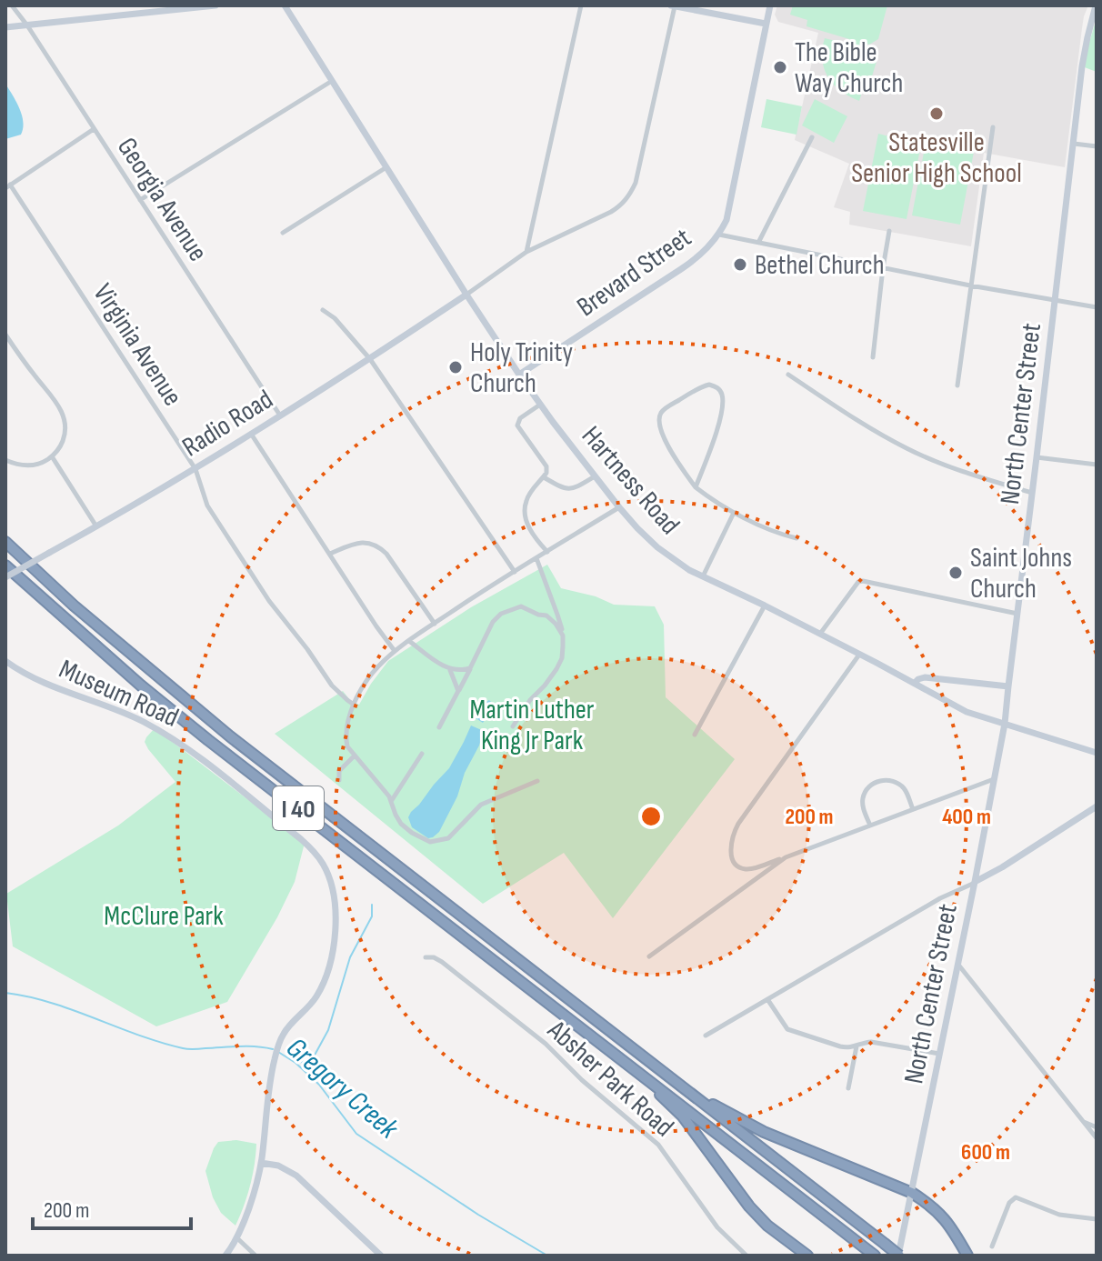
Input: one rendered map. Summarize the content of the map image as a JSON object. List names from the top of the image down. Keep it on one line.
{"streets":{"highway":["I 40"],"street":["Georgia Avenue","Brevard Street","Virginia Avenue","North Center Street","Radio Road","Hartness Road","Museum Road","Absher Park Road"]},"crossings":[["Georgia Avenue","Radio Road"],["Brevard Street","Hartness Road"],["Virginia Avenue","Radio Road"],["North Center Street","Hartness Road"],["North Center Street","I 40"],["Radio Road","Hartness Road"]],"water":["Gregory Creek"],"parks":["Martin Luther King Jr Park","McClure Park"],"places":["The Bible Way Church","Statesville Senior High School","Bethel Church","Holy Trinity Church","Saint Johns Church"],"scale_bar":"200 m","rings":["200 m","400 m","600 m"]}
